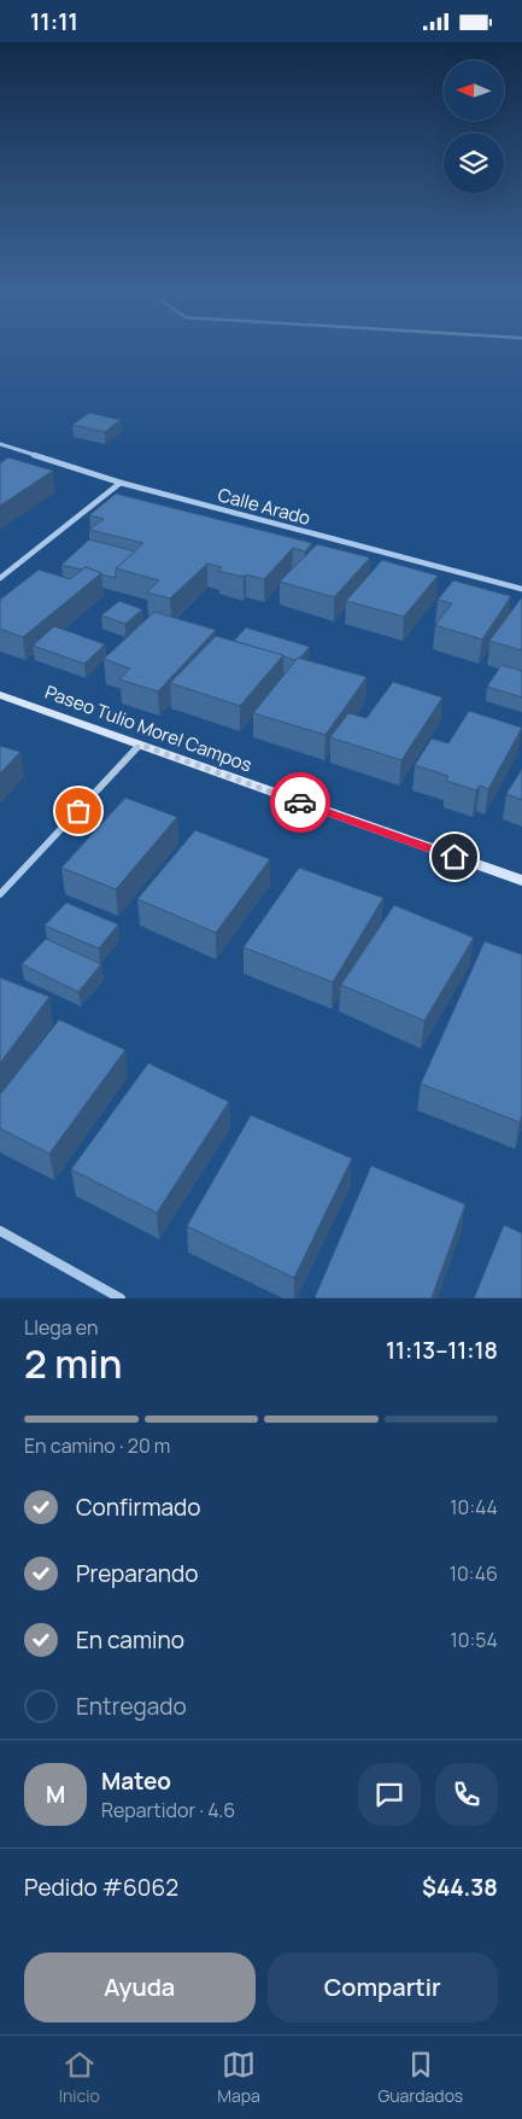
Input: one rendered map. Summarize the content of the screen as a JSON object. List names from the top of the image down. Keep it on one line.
{"streets":{"street":["Calle Arado","Paseo Tulio Morel Campos"]},"north":"left","page":{"status":"11:11","heading":["2 min","Llega en","11:13–11:18"],"panel":["Mateo","Repartidor · 4.6","Pedido #6062","$44.38"],"bar":"En camino · 20 m","list":[["Confirmado","10:44"],["Preparando","10:46"],["En camino","10:54"],"Entregado"],"round":"M","buttons":["Ayuda","Compartir"],"tabs":["Inicio","Mapa","Guardados"]}}
